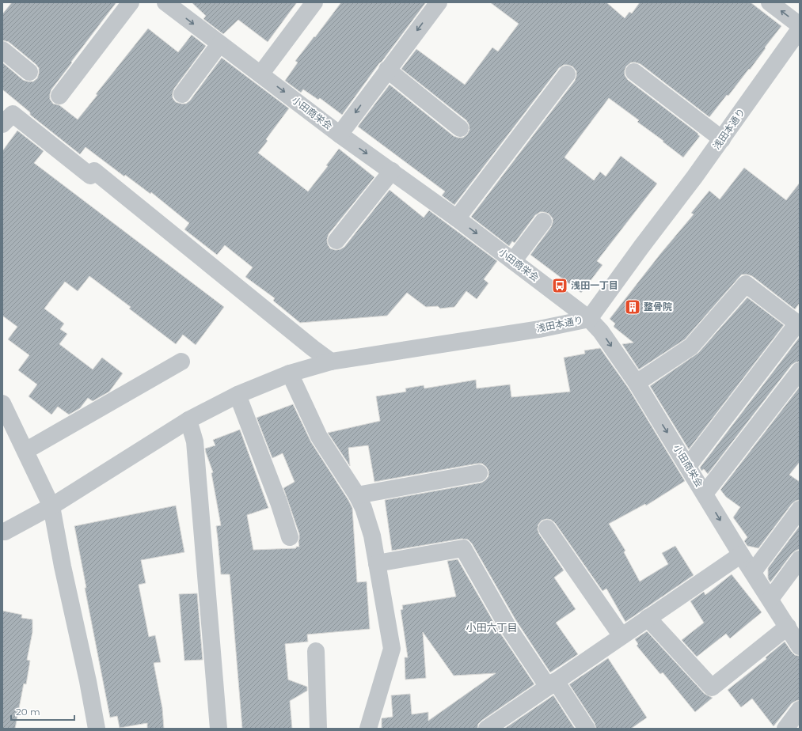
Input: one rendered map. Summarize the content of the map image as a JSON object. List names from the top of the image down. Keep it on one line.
{"streets":{"street":["小田商栄会","浅田本通り"]},"crossings":[["小田商栄会","浅田本通り"]],"one_way":["小田商栄会"],"districts":["小田六丁目"],"places":{"bus stop":["浅田一丁目"],"building":["整骨院"]},"scale_bar":"20 m"}
